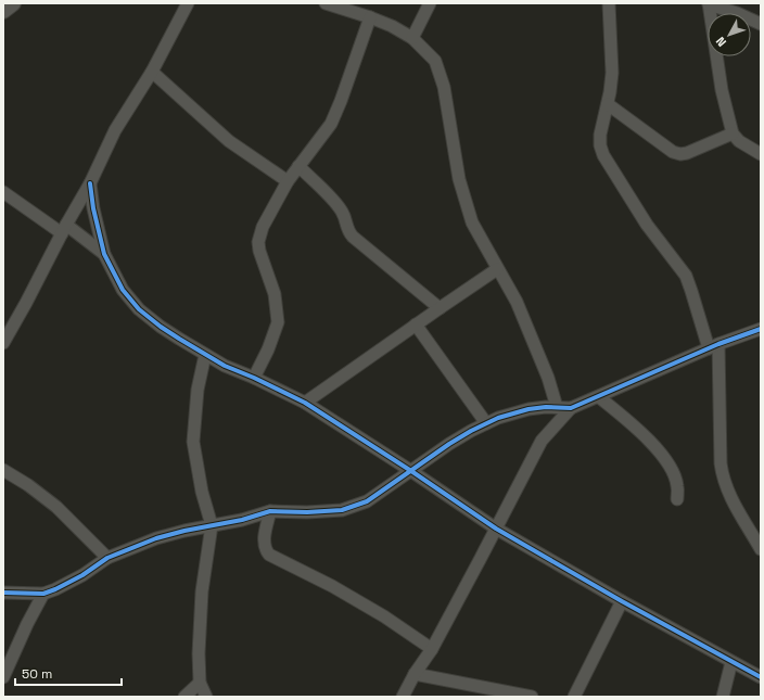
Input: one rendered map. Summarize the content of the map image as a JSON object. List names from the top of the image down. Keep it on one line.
{"scale_bar":"50 m","north":"bottom left"}
